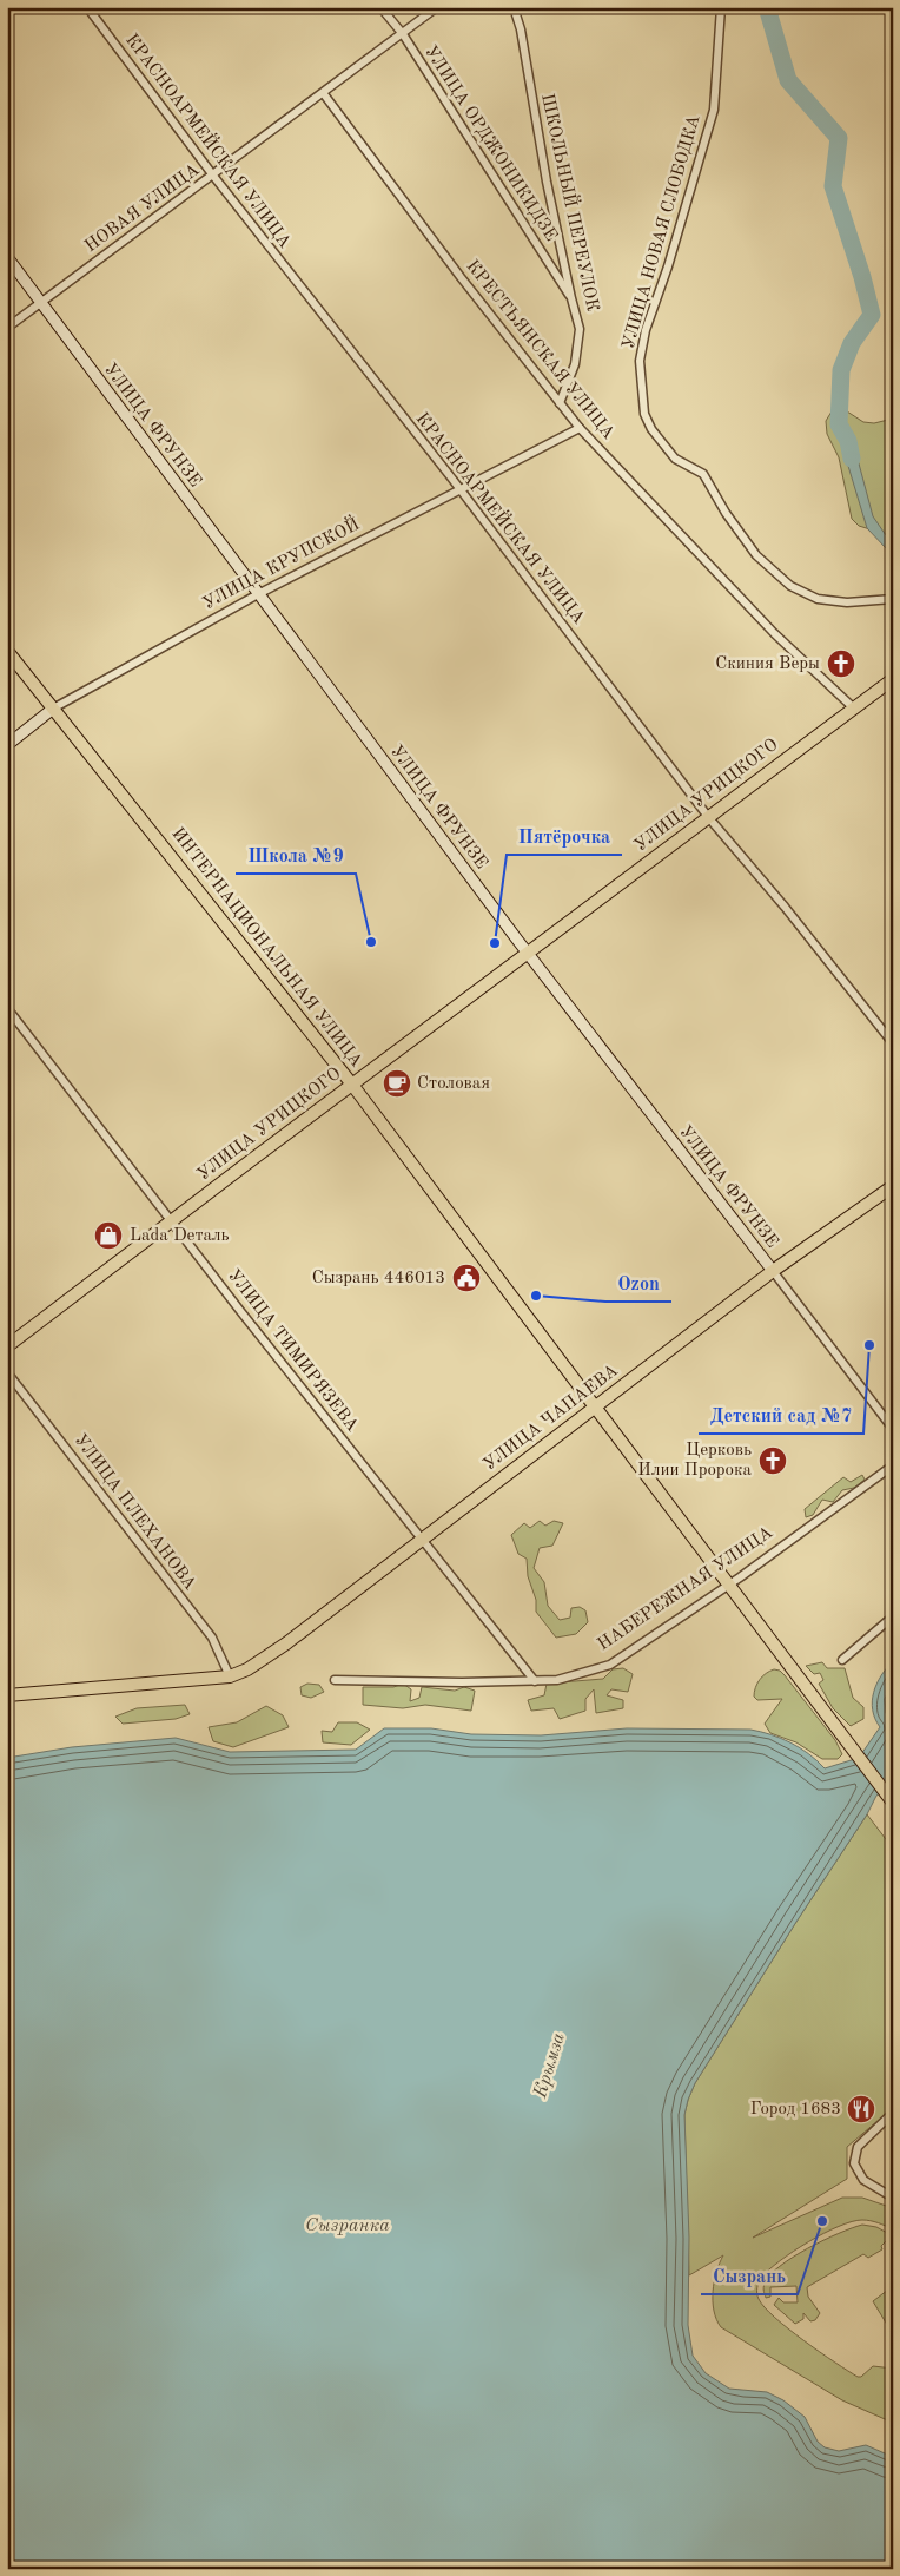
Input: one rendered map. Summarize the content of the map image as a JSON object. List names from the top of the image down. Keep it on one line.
{"streets":{"main road":["УЛИЦА УРИЦКОГО","ИНТЕРНАЦИОНАЛЬНАЯ УЛИЦА","УЛИЦА ЧАПАЕВА"],"street":["КРАСНОАРМЕЙСКАЯ УЛИЦА","УЛИЦА ОРДЖОНИКИДЗЕ","ШКОЛЬНЫЙ ПЕРЕУЛОК","НОВАЯ УЛИЦА","УЛИЦА НОВАЯ СЛОБОДКА","КРЕСТЬЯНСКАЯ УЛИЦА","УЛИЦА ФРУНЗЕ","УЛИЦА КРУПСКОЙ","УЛИЦА ТИМИРЯЗЕВА","УЛИЦА ПЛЕХАНОВА","НАБЕРЕЖНАЯ УЛИЦА"]},"crossings":[["КРАСНОАРМЕЙСКАЯ УЛИЦА","НОВАЯ УЛИЦА"],["КРАСНОАРМЕЙСКАЯ УЛИЦА","УЛИЦА КРУПСКОЙ"],["КРАСНОАРМЕЙСКАЯ УЛИЦА","УЛИЦА УРИЦКОГО"],["УЛИЦА ОРДЖОНИКИДЗЕ","ШКОЛЬНЫЙ ПЕРЕУЛОК"],["УЛИЦА ОРДЖОНИКИДЗЕ","НОВАЯ УЛИЦА"],["ШКОЛЬНЫЙ ПЕРЕУЛОК","КРЕСТЬЯНСКАЯ УЛИЦА"],["НОВАЯ УЛИЦА","КРЕСТЬЯНСКАЯ УЛИЦА"],["НОВАЯ УЛИЦА","УЛИЦА ФРУНЗЕ"],["КРЕСТЬЯНСКАЯ УЛИЦА","УЛИЦА КРУПСКОЙ"],["КРЕСТЬЯНСКАЯ УЛИЦА","УЛИЦА УРИЦКОГО"],["УЛИЦА ФРУНЗЕ","УЛИЦА КРУПСКОЙ"],["УЛИЦА ФРУНЗЕ","УЛИЦА УРИЦКОГО"],["УЛИЦА ФРУНЗЕ","УЛИЦА ЧАПАЕВА"],["УЛИЦА КРУПСКОЙ","ИНТЕРНАЦИОНАЛЬНАЯ УЛИЦА"],["УЛИЦА УРИЦКОГО","ИНТЕРНАЦИОНАЛЬНАЯ УЛИЦА"],["УЛИЦА УРИЦКОГО","УЛИЦА ТИМИРЯЗЕВА"],["ИНТЕРНАЦИОНАЛЬНАЯ УЛИЦА","УЛИЦА ЧАПАЕВА"],["ИНТЕРНАЦИОНАЛЬНАЯ УЛИЦА","НАБЕРЕЖНАЯ УЛИЦА"],["УЛИЦА ТИМИРЯЗЕВА","УЛИЦА ЧАПАЕВА"],["УЛИЦА ТИМИРЯЗЕВА","НАБЕРЕЖНАЯ УЛИЦА"],["УЛИЦА ЧАПАЕВА","УЛИЦА ПЛЕХАНОВА"]],"water":["Крымза","Сызранка"],"places":{"church":["Скиния Веры","Церковь Илии Пророка"],"other":["Школа №9","Пятёрочка","Ozon","Детский сад №7","Сызрань"],"cafe":["Столовая"],"shop":["Lada Dеталь"],"public building":["Сызрань 446013"],"restaurant":["Город 1683"]}}
